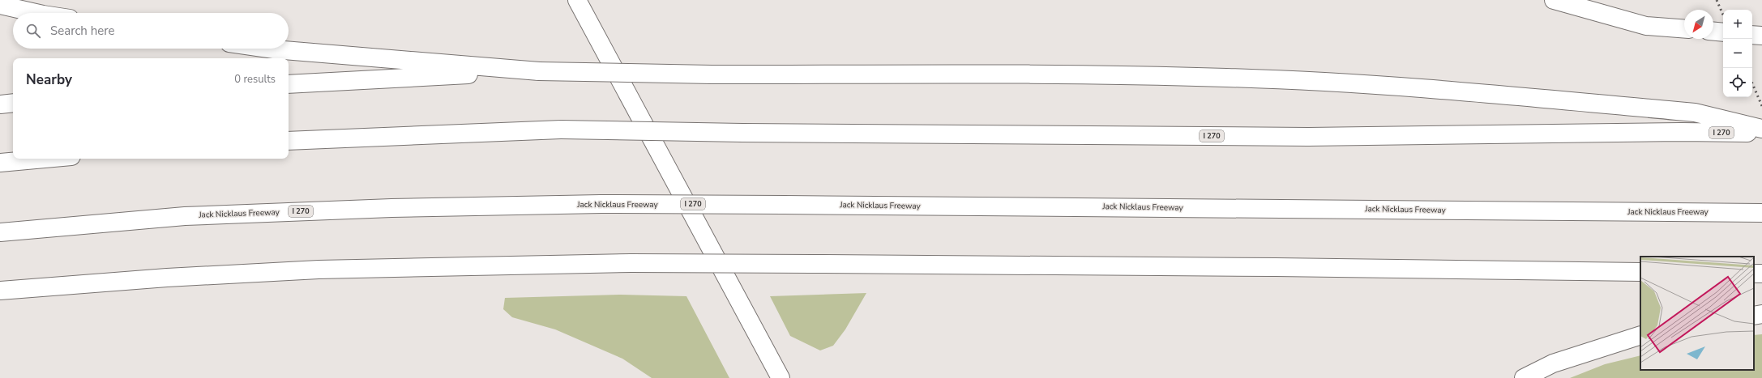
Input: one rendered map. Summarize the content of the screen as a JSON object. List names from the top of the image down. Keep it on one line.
{"streets":{"highway":["I 270","Jack Nicklaus Freeway"]},"north":"bottom left","page":{"map_buttons":["+","−"],"search":"Search here","heading":["Nearby","0 results"]}}
